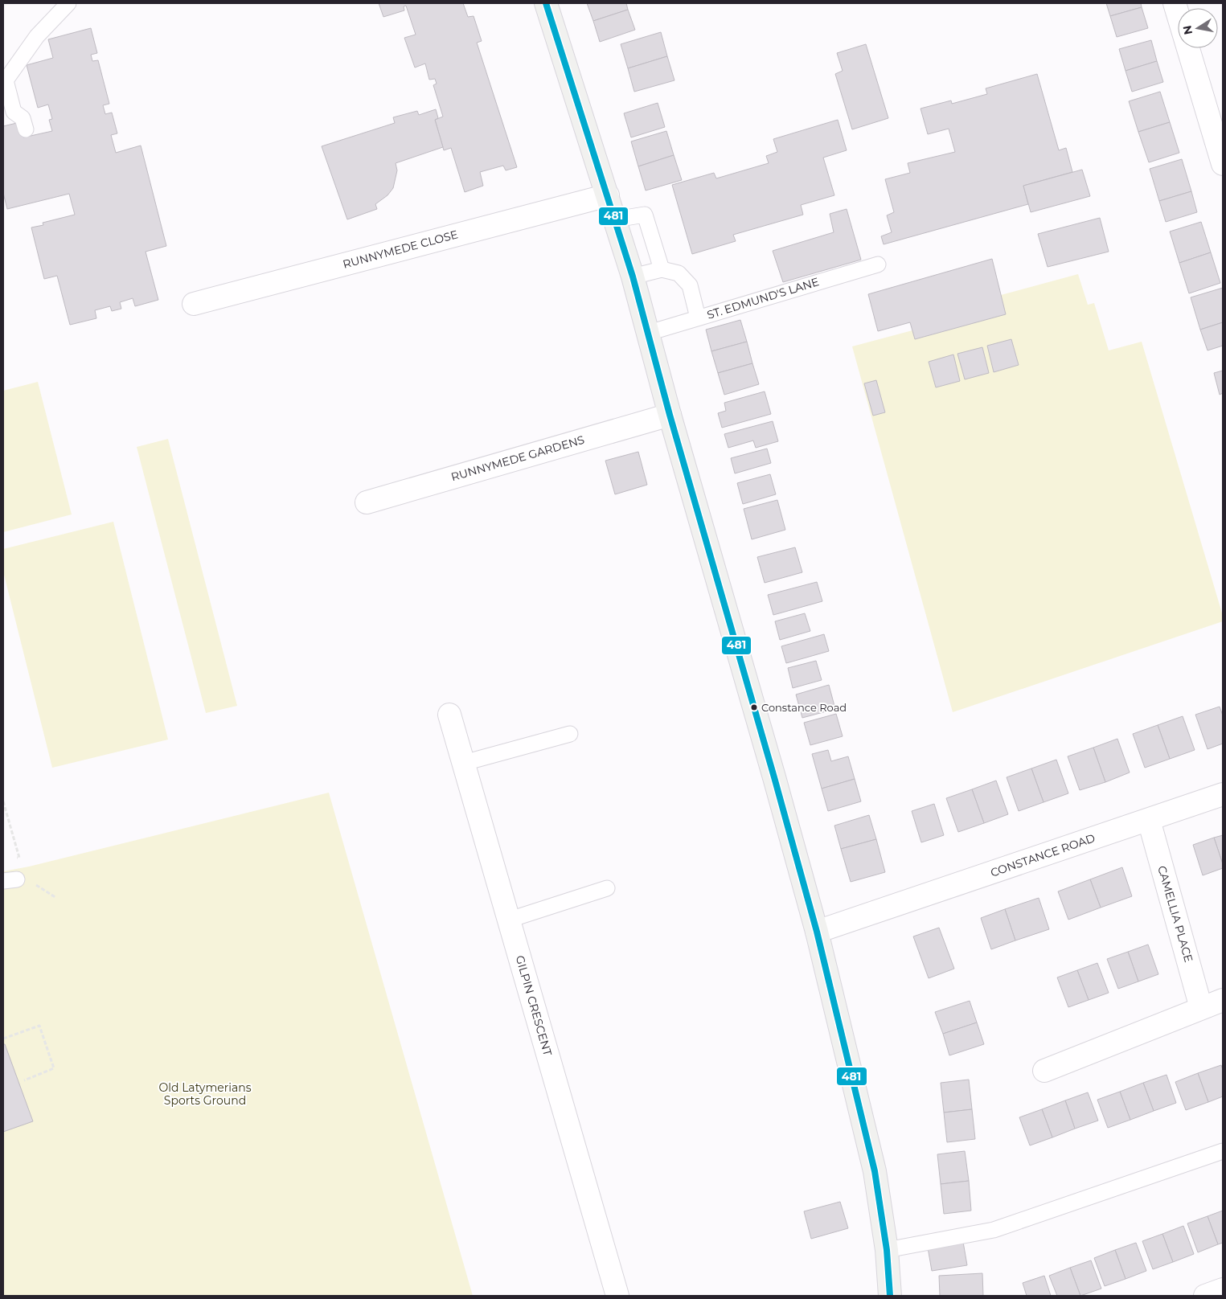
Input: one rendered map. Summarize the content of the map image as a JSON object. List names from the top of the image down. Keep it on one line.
{"streets":{"street":["RUNNYMEDE CLOSE","RUNNYMEDE GARDENS","CONSTANCE ROAD","CAMELLIA PLACE","GILPIN CRESCENT"],"lane":["ST. EDMUND'S LANE"]},"crossings":[["CONSTANCE ROAD","CAMELLIA PLACE"]],"parks":["Old Latymerians Sports Ground"],"places":["Constance Road"],"lines":["transit line 481"],"north":"left"}
